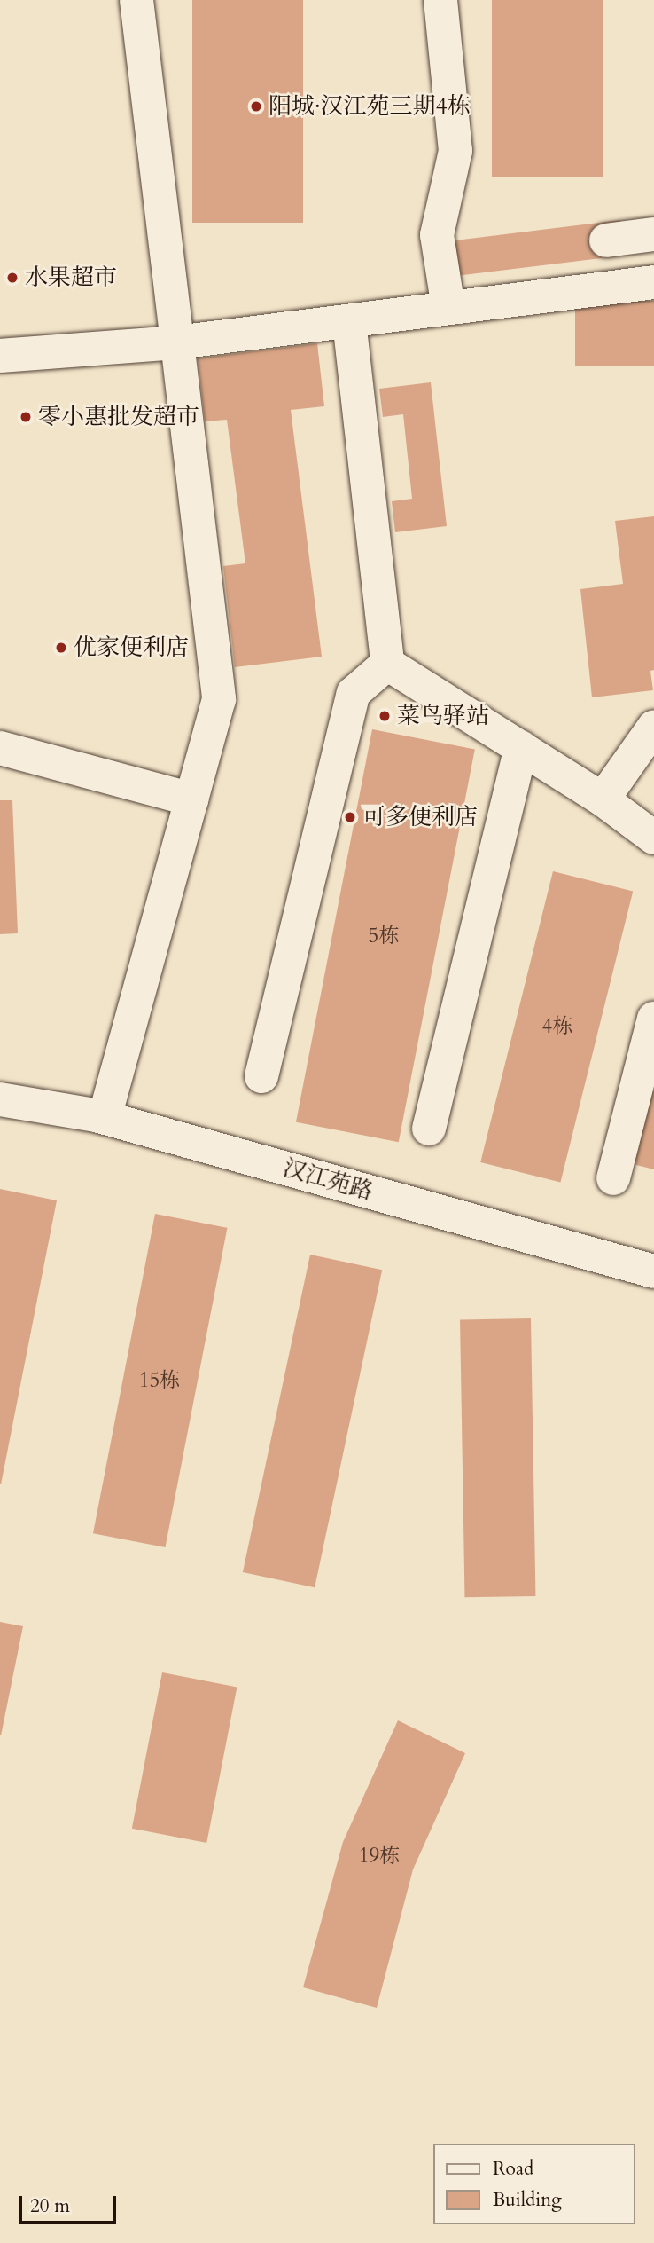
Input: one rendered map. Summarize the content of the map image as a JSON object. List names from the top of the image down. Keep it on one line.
{"streets":{"street":["汉江苑路"]},"places":["阳城·汉江苑三期4栋","水果超市","零小惠批发超市","优家便利店","菜鸟驿站","可多便利店"],"house_numbers":["5栋","4栋","15栋","19栋"],"legend":["Road","Building"],"scale_bar":"20 m"}
